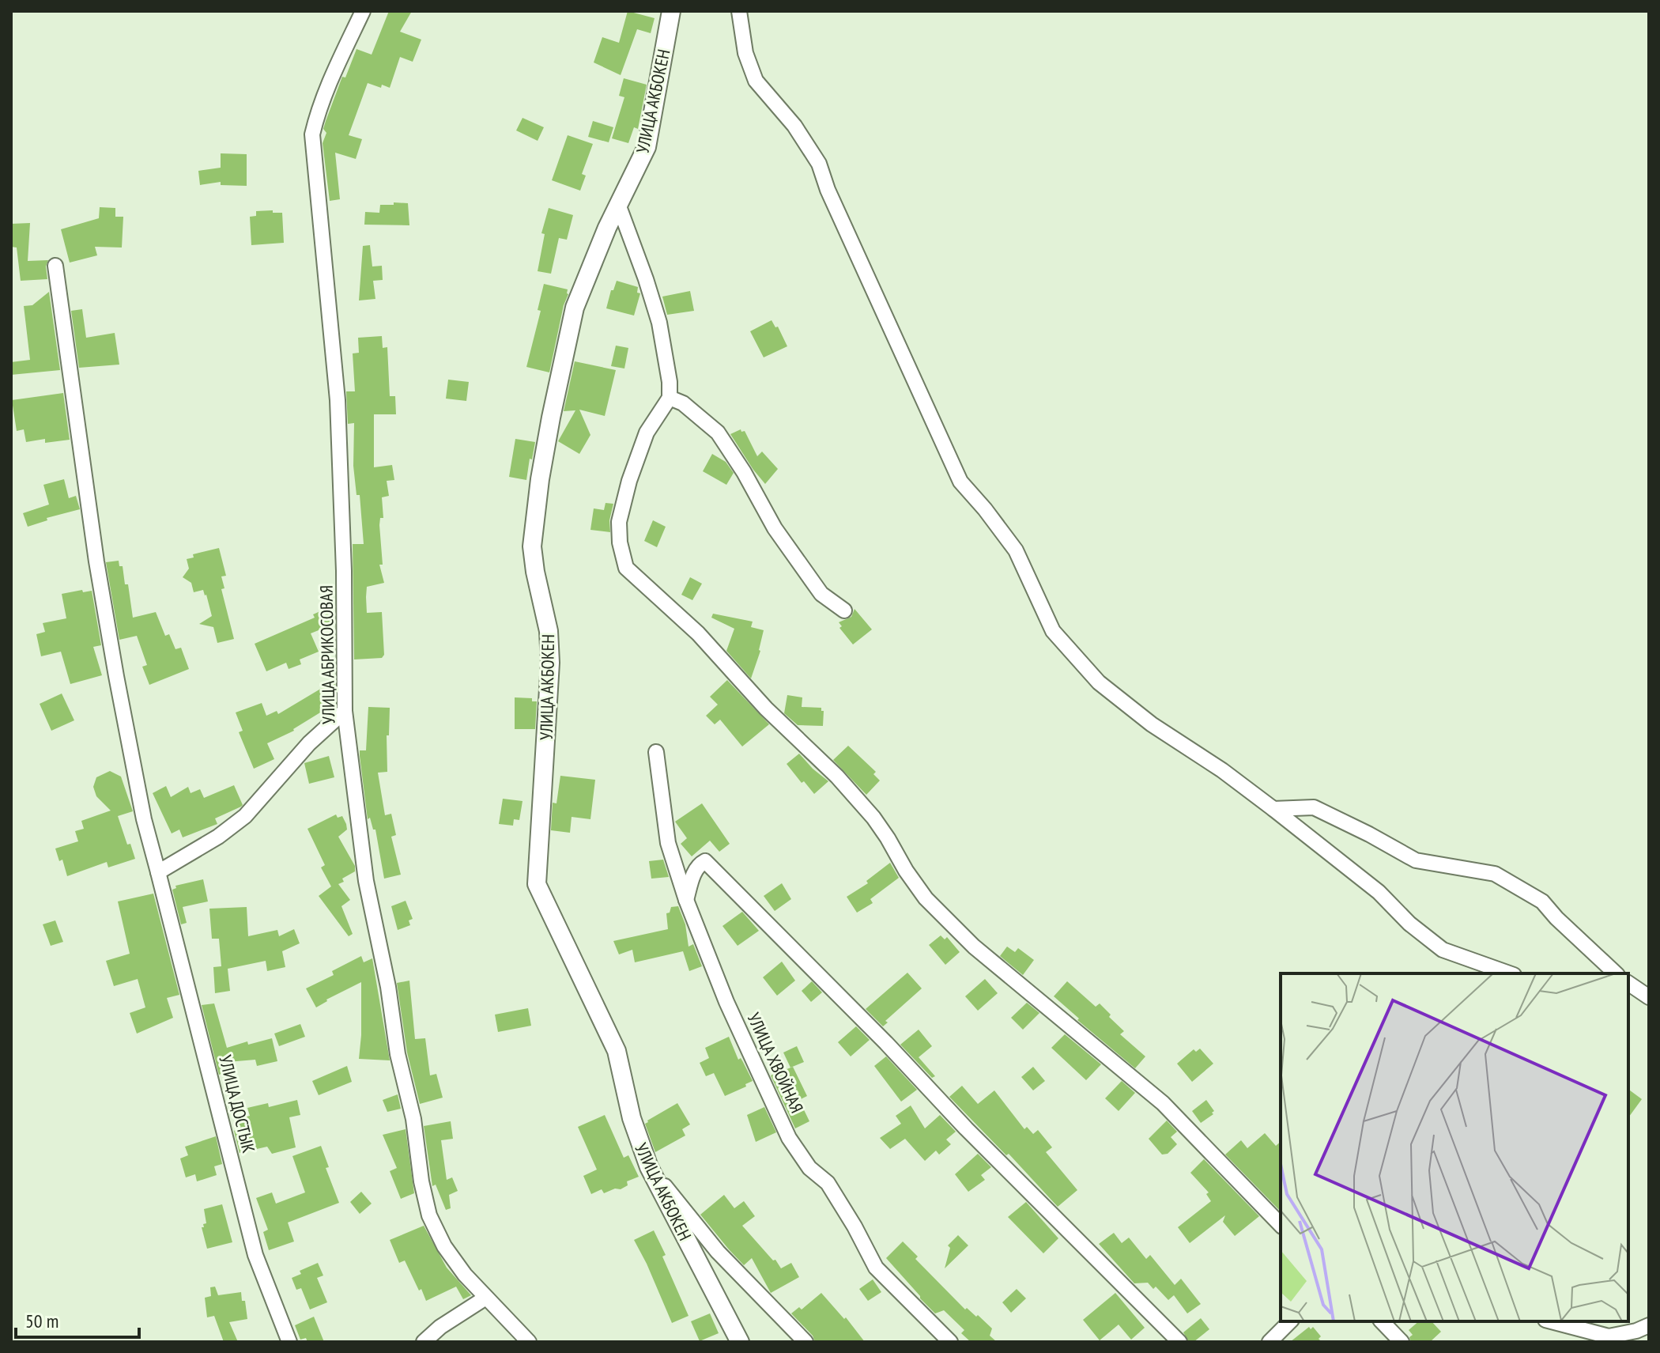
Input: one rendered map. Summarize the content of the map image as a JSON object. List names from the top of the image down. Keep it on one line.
{"streets":{"street":["УЛИЦА АКБОКЕН","УЛИЦА АБРИКОСОВАЯ","УЛИЦА ХВОЙНАЯ","УЛИЦА ДОСТЫК"]},"scale_bar":"50 m"}
